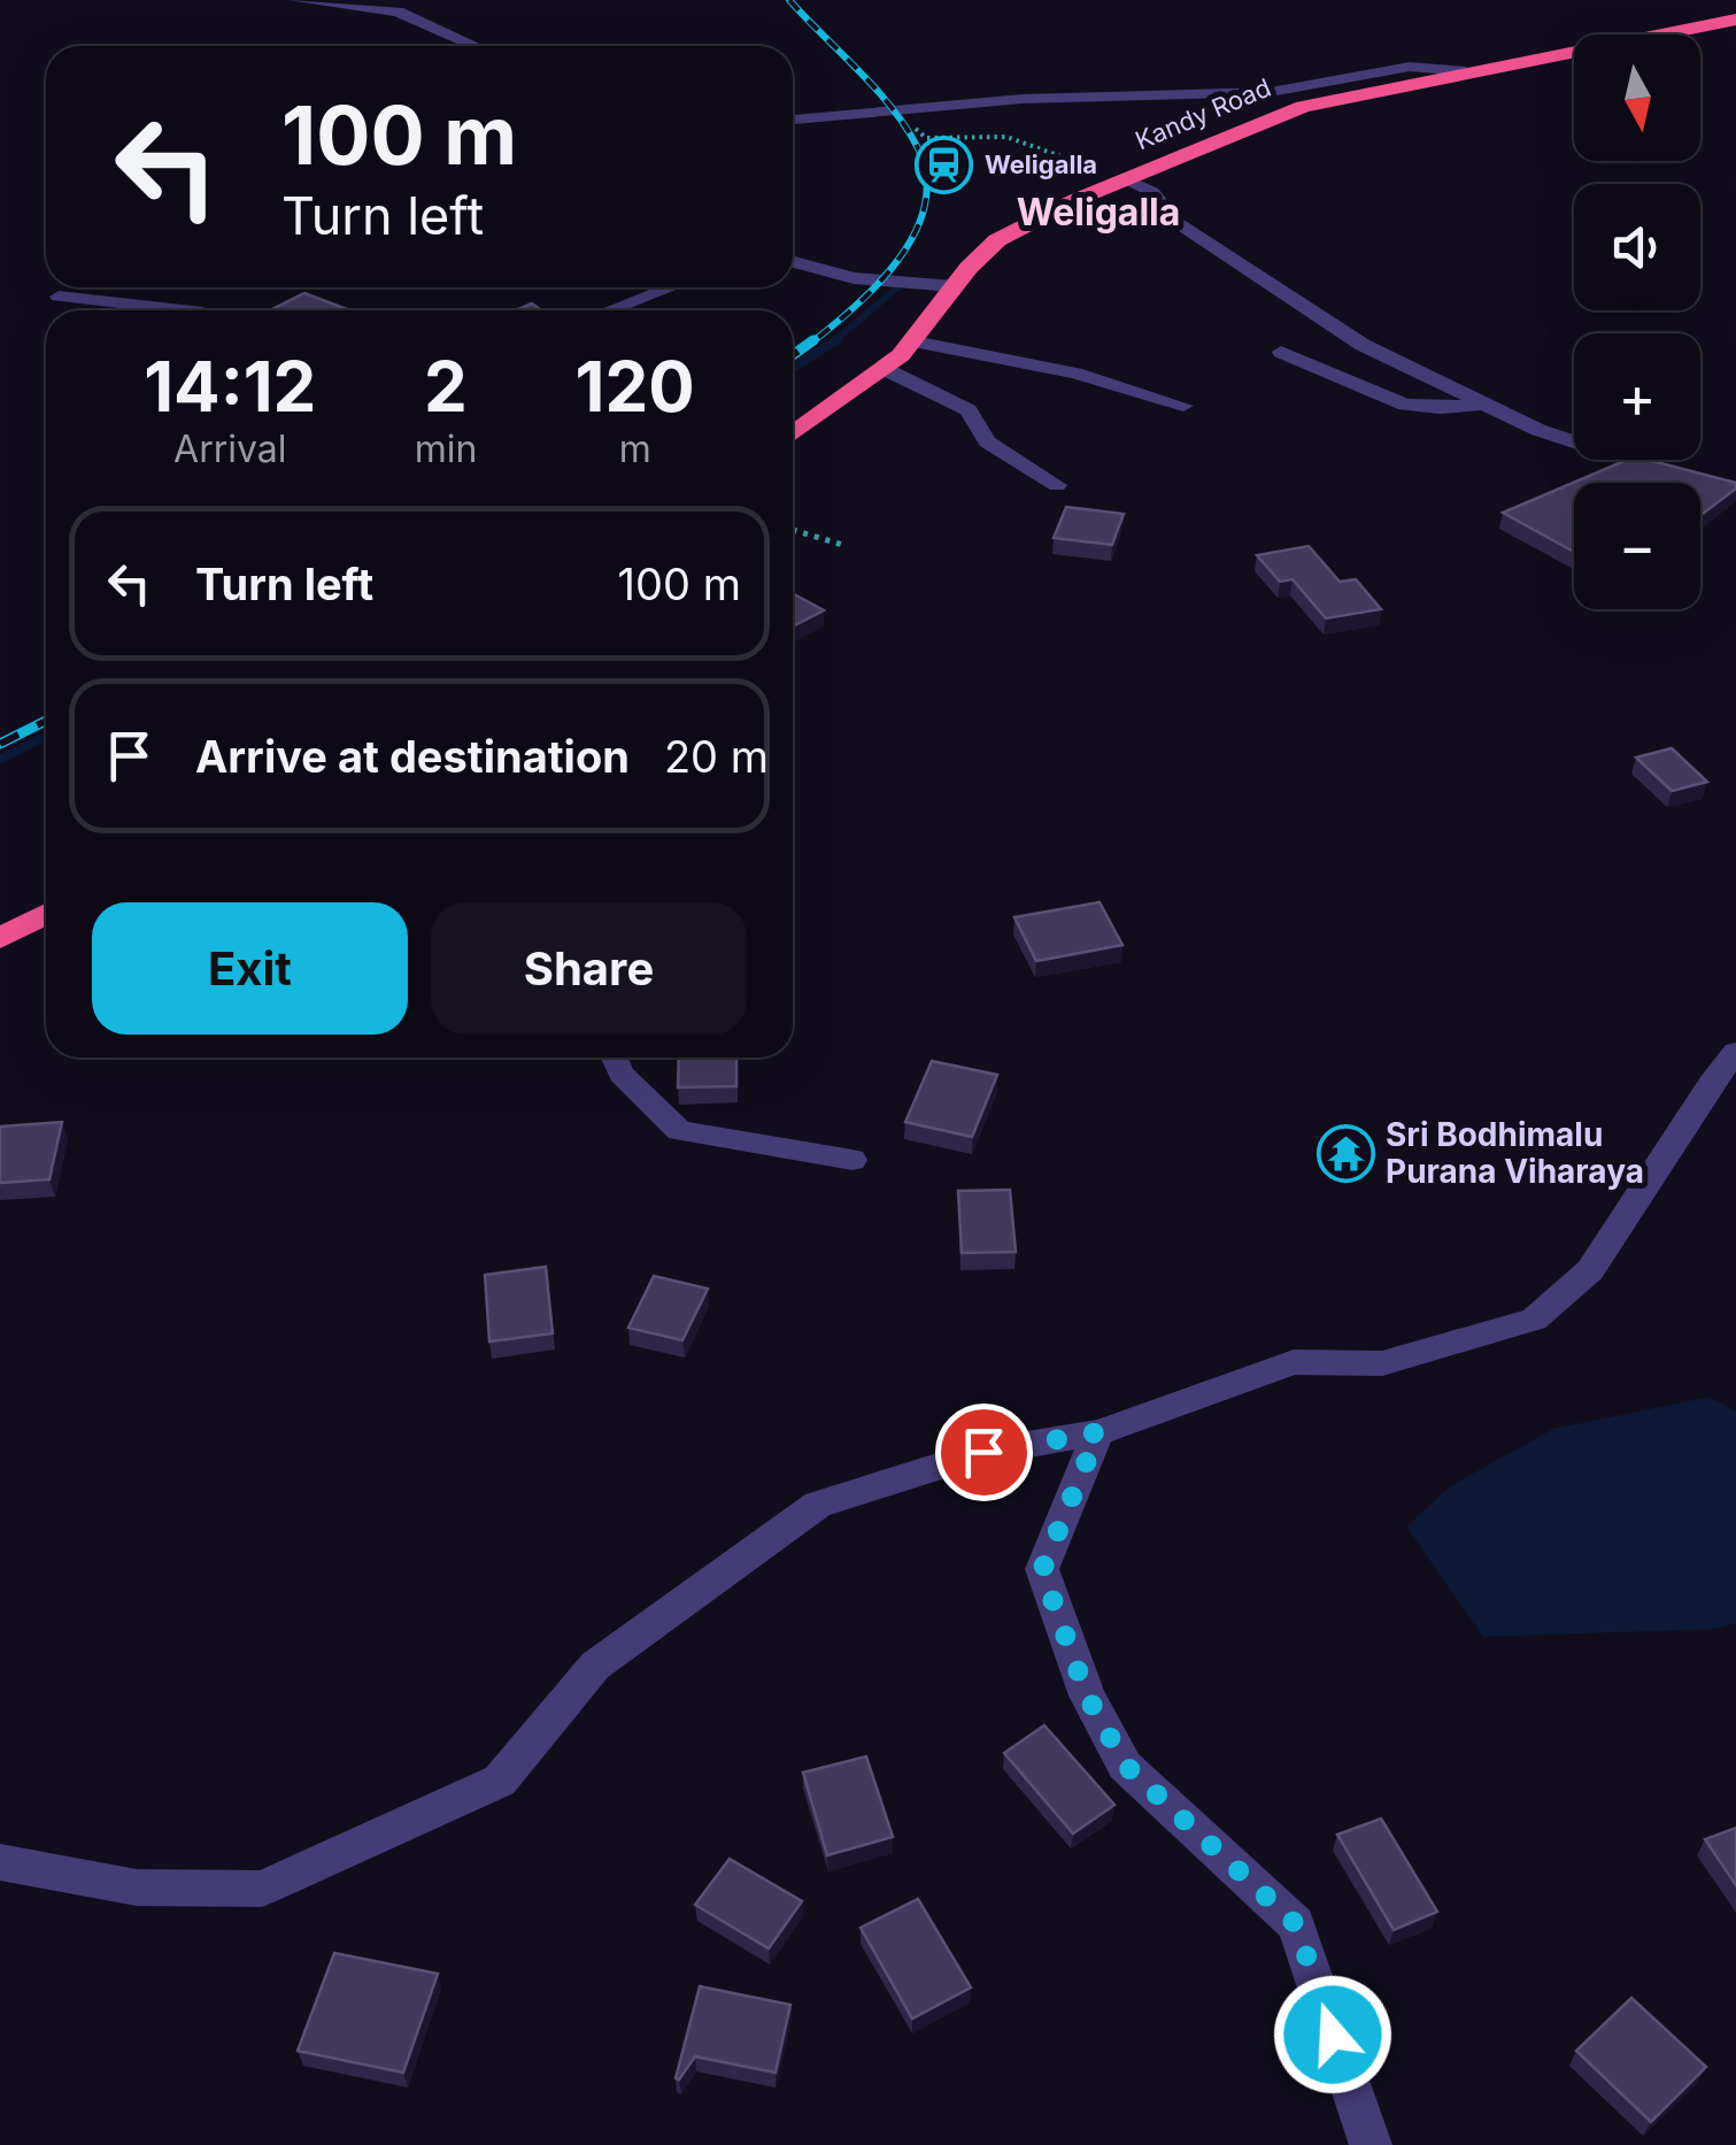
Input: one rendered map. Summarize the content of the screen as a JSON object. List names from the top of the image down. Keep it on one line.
{"streets":{"highway":["Kandy Road"]},"districts":["Weligalla"],"places":{"station":["Weligalla"],"temple":["Sri Bodhimalu Purana Viharaya"]},"north":"bottom","page":{"map_buttons":["+","−"],"turn":["100 m","Turn left"],"eta":["14:12","Arrival","2","min","120","m"],"list":[{"name":"Turn left","value":"100 m"},{"name":"Arrive at destination","value":"20 m"}],"buttons":["Exit","Share"]}}
